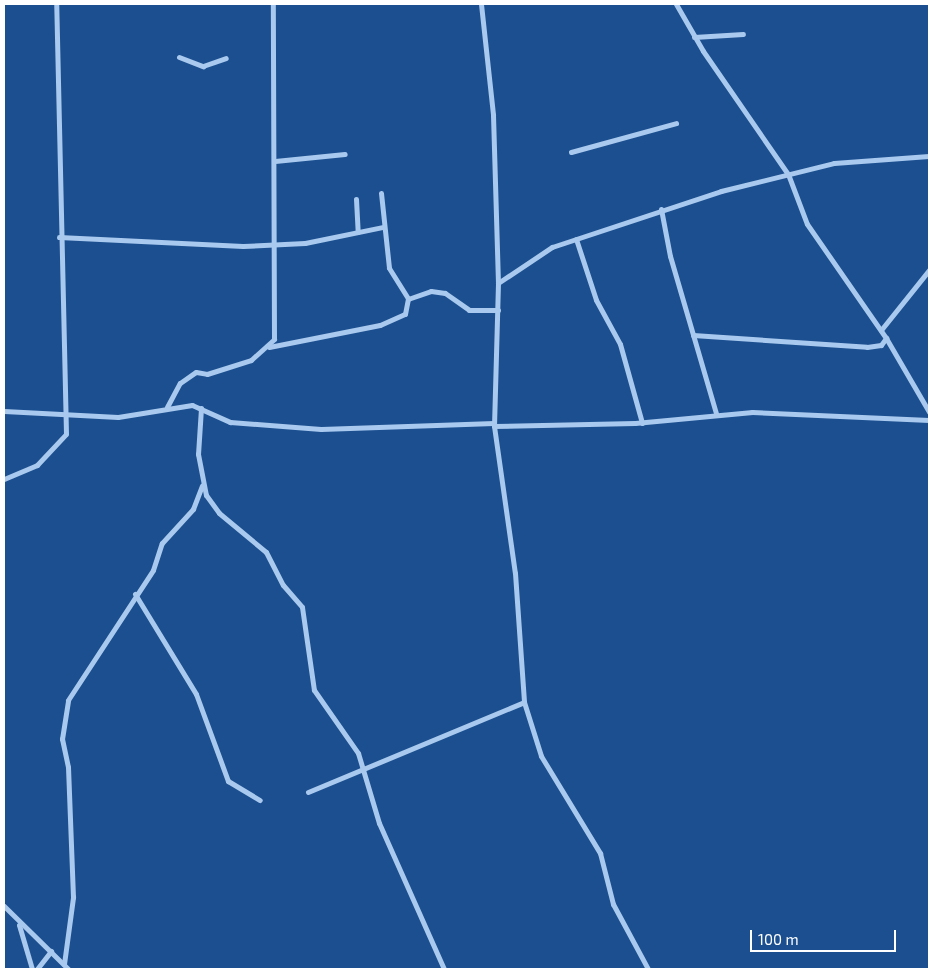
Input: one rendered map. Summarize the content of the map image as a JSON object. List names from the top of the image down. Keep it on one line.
{"scale_bar":"100 m"}
